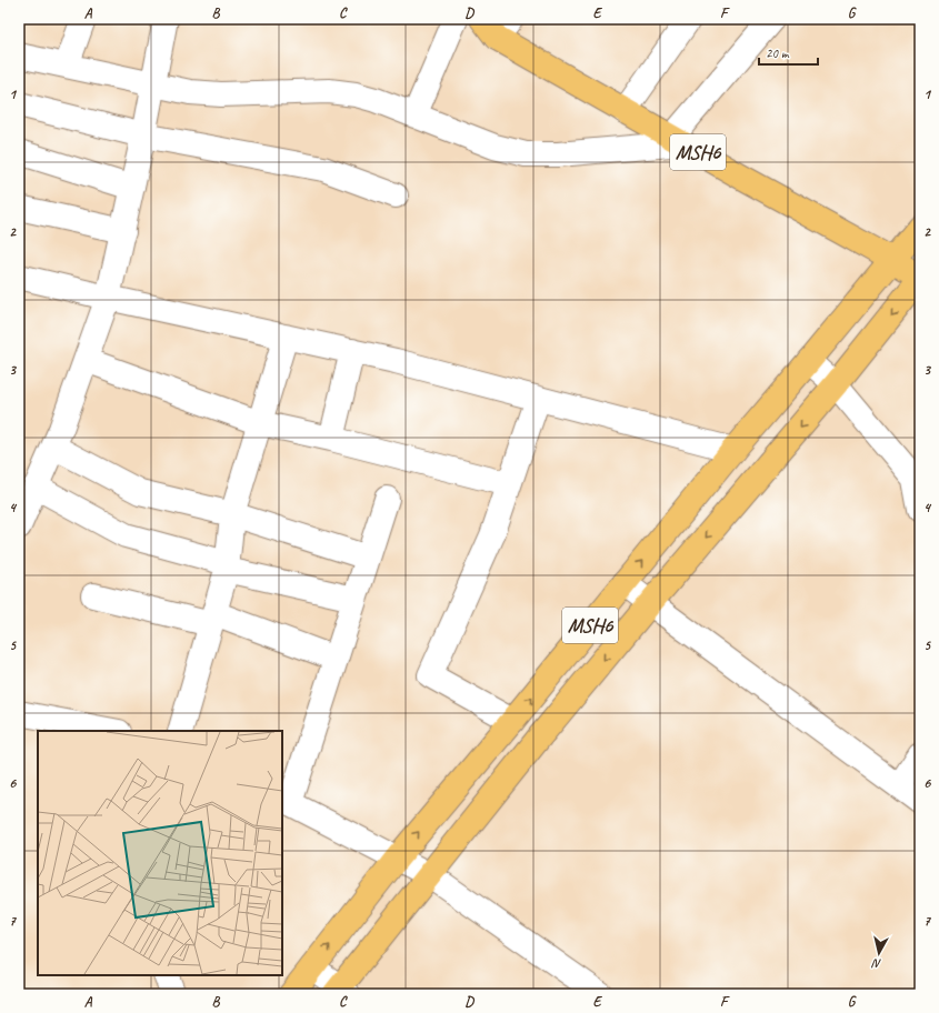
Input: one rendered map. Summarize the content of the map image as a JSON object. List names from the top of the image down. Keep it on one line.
{"streets":{"main road":["MSH6"]},"scale_bar":"20 m","north":"bottom","grid":{"columns":["A","B","C","D","E","F","G"],"rows":["1","2","3","4","5","6","7"]}}
